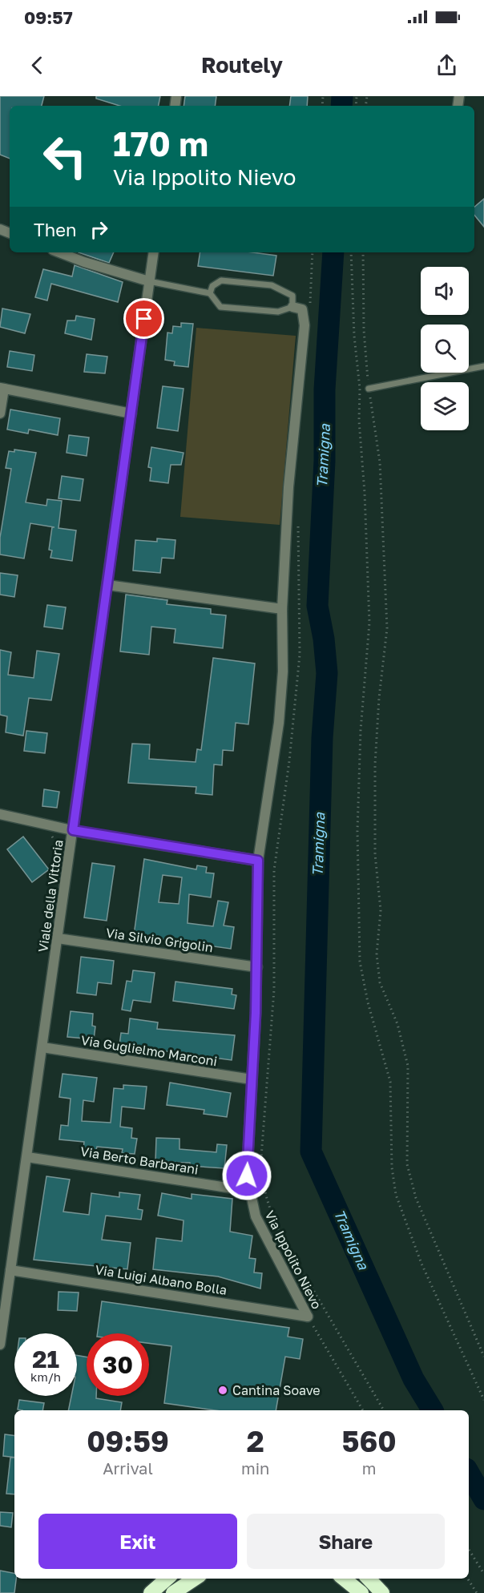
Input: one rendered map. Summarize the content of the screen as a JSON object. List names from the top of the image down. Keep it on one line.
{"streets":{"street":["Viale della Vittoria","Via Silvio Grigolin","Via Guglielmo Marconi","Via Berto Barbarani","Via Ippolito Nievo","Via Luigi Albano Bolla"]},"crossings":[["Viale della Vittoria","Via Silvio Grigolin"],["Viale della Vittoria","Via Guglielmo Marconi"],["Viale della Vittoria","Via Berto Barbarani"],["Viale della Vittoria","Via Luigi Albano Bolla"],["Via Silvio Grigolin","Via Ippolito Nievo"],["Via Guglielmo Marconi","Via Ippolito Nievo"],["Via Berto Barbarani","Via Ippolito Nievo"],["Via Ippolito Nievo","Via Luigi Albano Bolla"]],"water":["Tramigna"],"places":["Cantina Soave"],"page":{"status":"09:57","header":"Routely","turn":["170 m","Via Ippolito Nievo"],"then":"Then","speed":"21 km/h","limit":"30","eta":["09:59","Arrival","2","min","560","m"],"buttons":["Exit","Share"]}}
